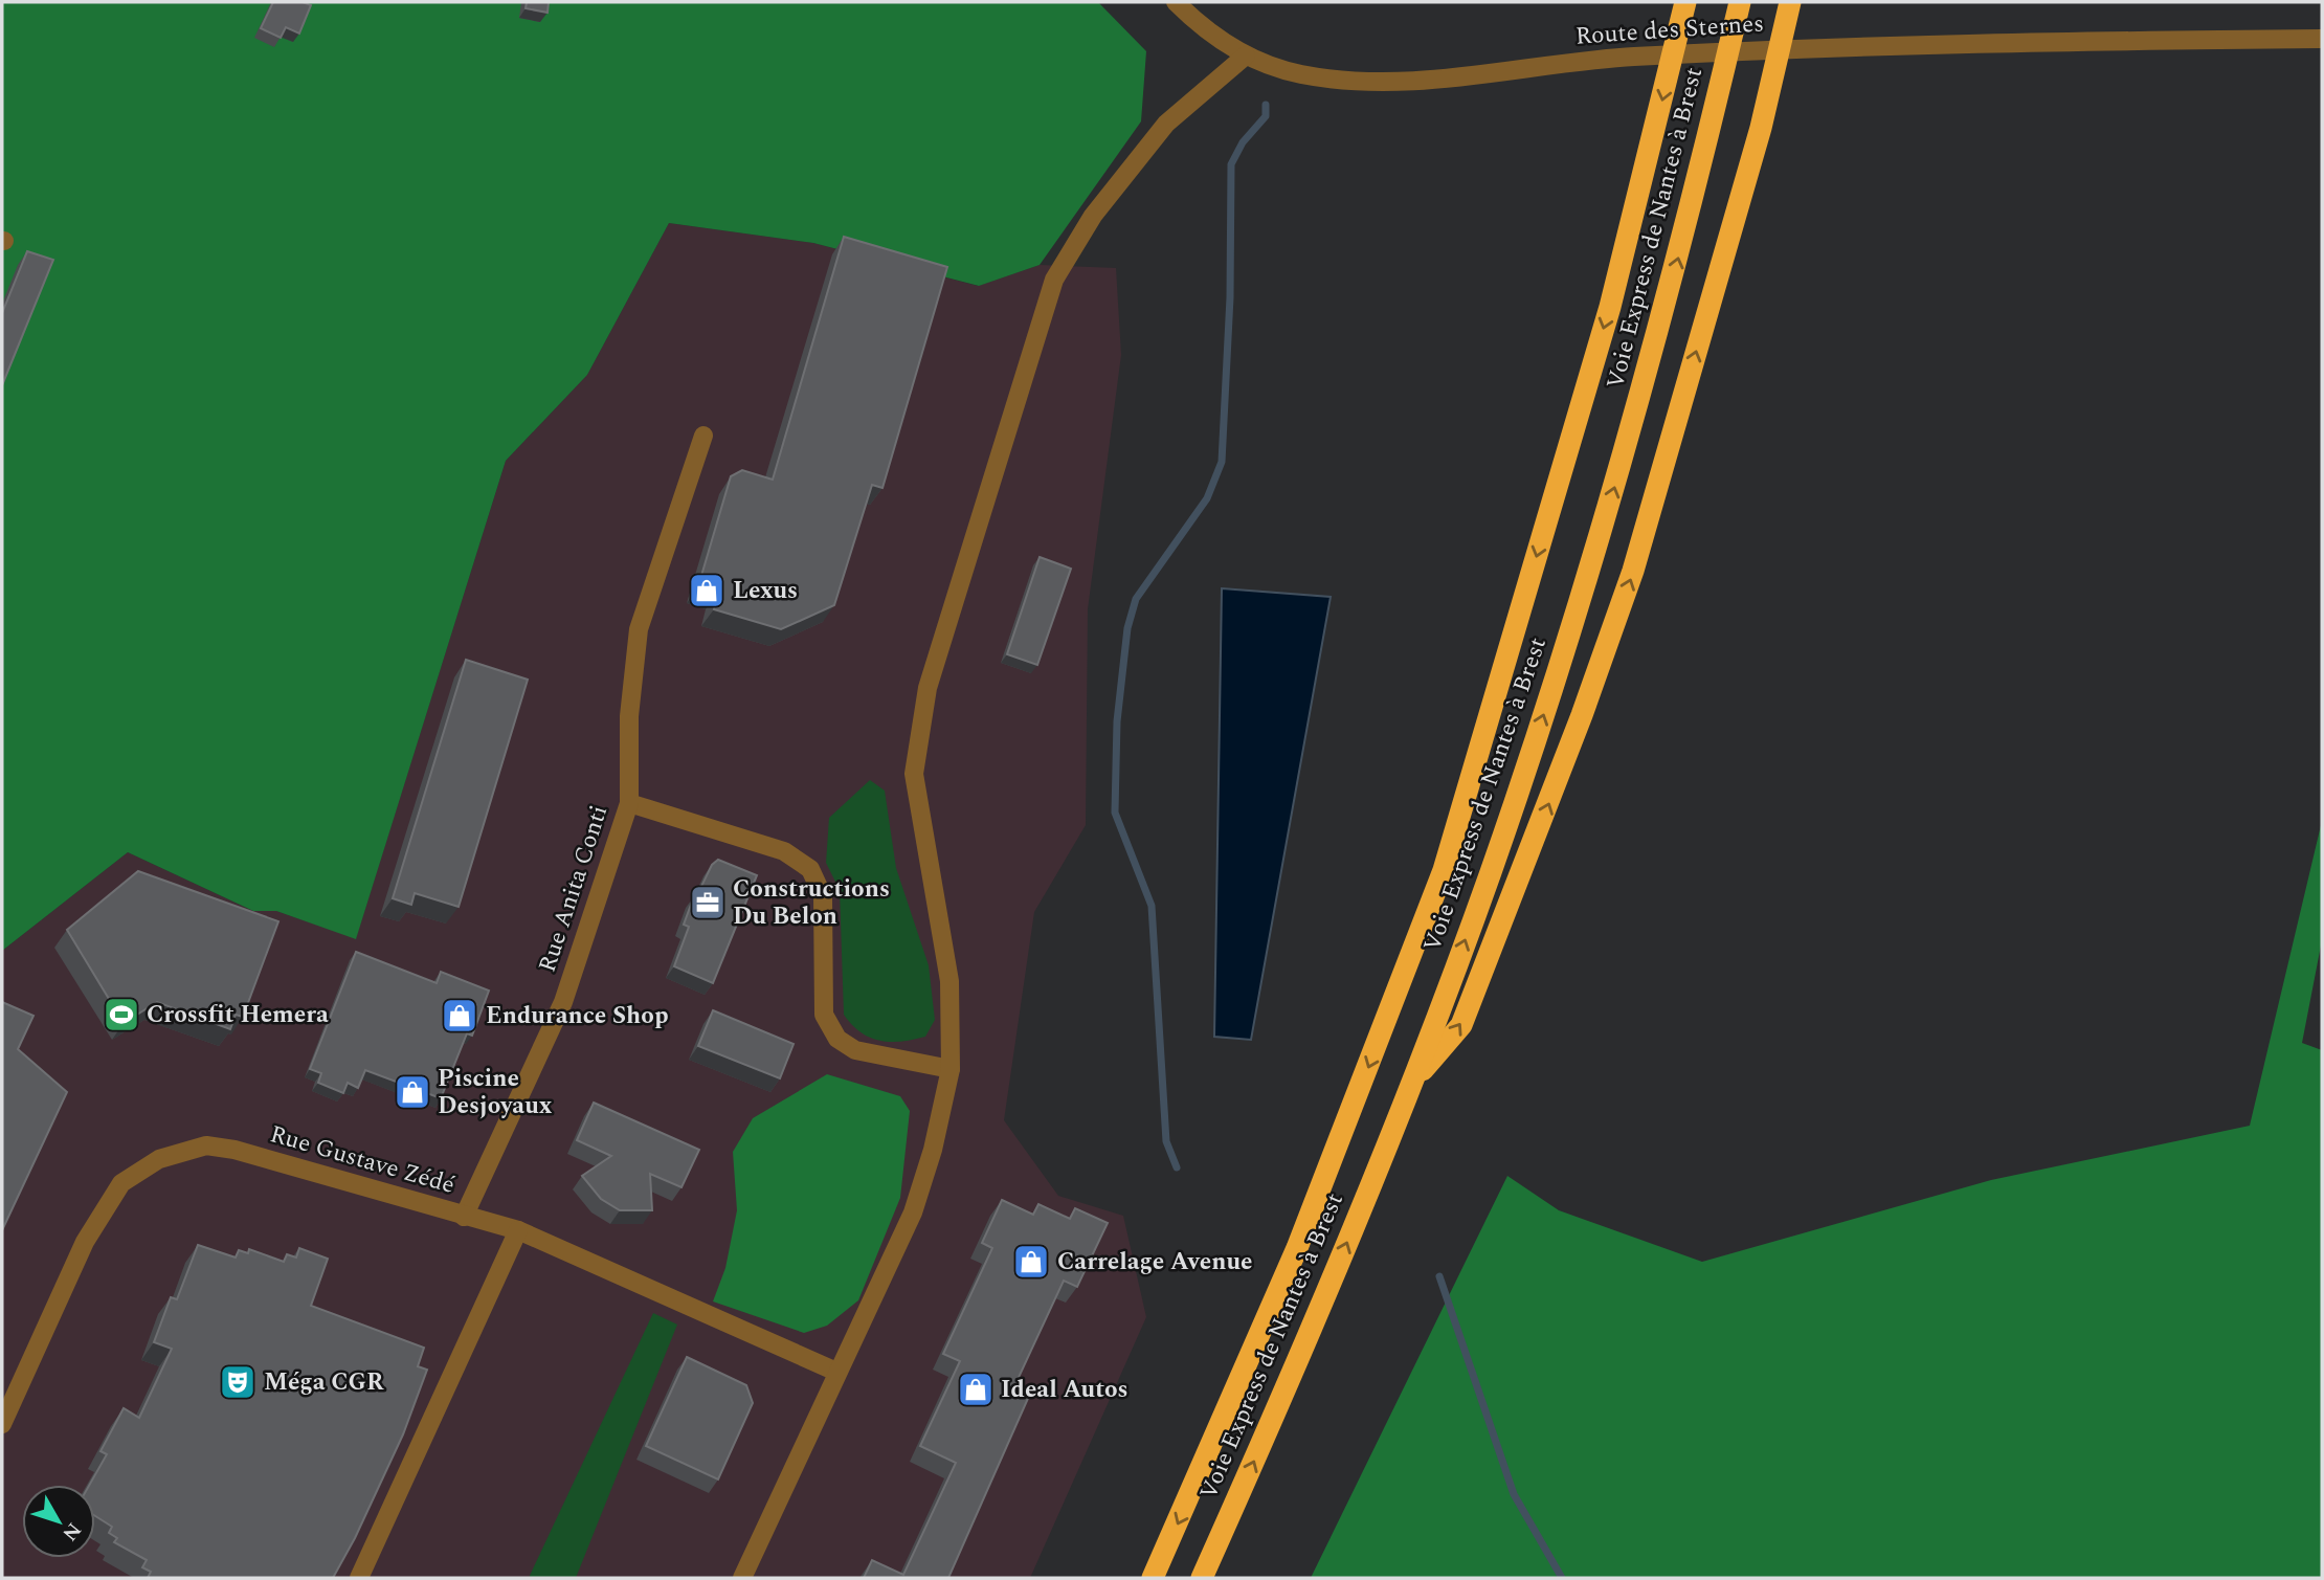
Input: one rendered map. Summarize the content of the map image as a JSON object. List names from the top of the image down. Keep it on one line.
{"streets":{"highway":["Voie Express de Nantes à Brest"],"street":["Route des Sternes","Rue Anita Conti","Rue Gustave Zédé"]},"crossings":[["Rue Anita Conti","Rue Gustave Zédé"]],"places":{"shop":["Lexus","Endurance Shop","Piscine Desjoyaux","Carrelage Avenue","Ideal Autos"],"office":["Constructions Du Belon"],"sports":["Crossfit Hemera"],"theatre":["Méga CGR"]},"north":"bottom right"}
